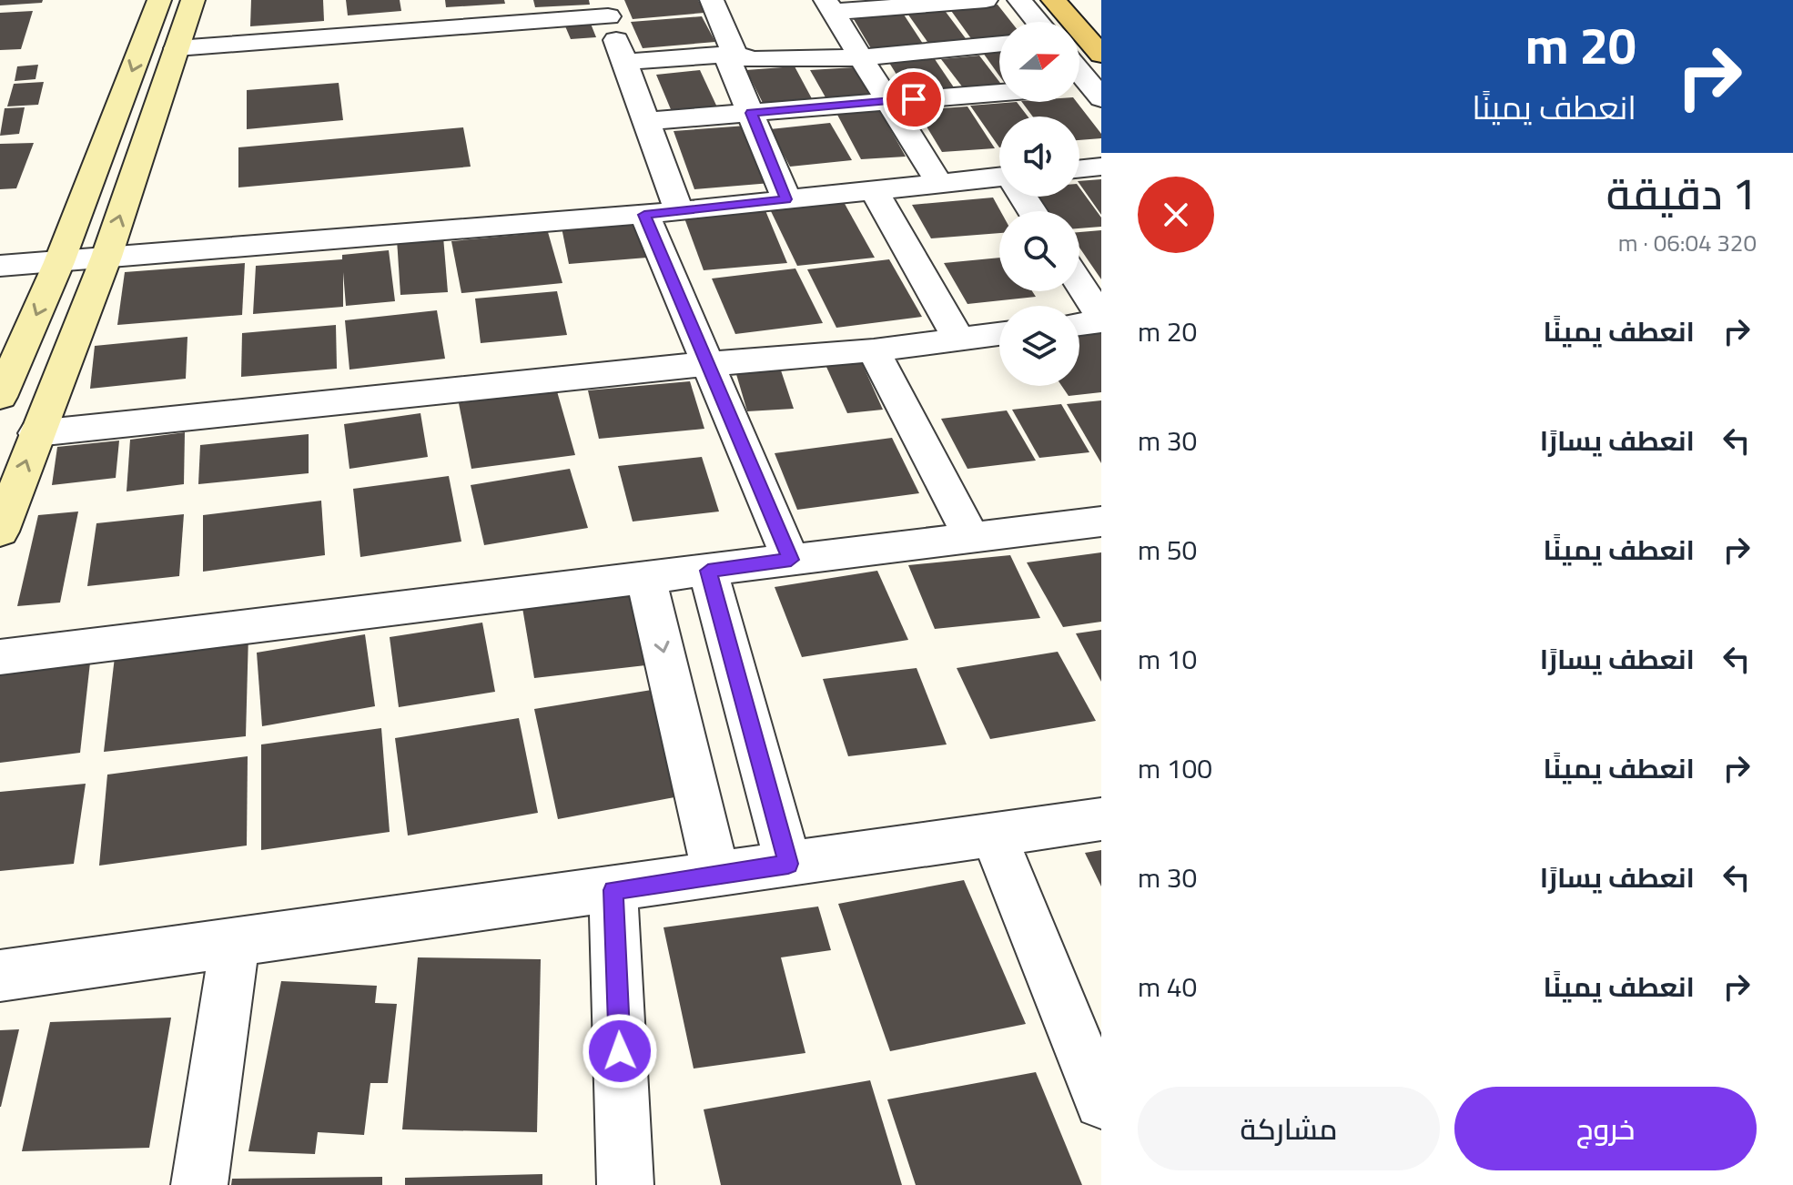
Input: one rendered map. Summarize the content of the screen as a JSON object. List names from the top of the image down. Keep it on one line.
{"north":"right","page":{"turn":["20 m","انعطف يمينًا"],"heading":["1 دقيقة","320 m · 06:04"],"list":[{"name":"انعطف يمينًا","value":"20 m"},{"name":"انعطف يسارًا","value":"30 m"},{"name":"انعطف يمينًا","value":"50 m"},{"name":"انعطف يسارًا","value":"10 m"},{"name":"انعطف يمينًا","value":"100 m"},{"name":"انعطف يسارًا","value":"30 m"},{"name":"انعطف يمينًا","value":"40 m"}],"buttons":["خروج","مشاركة"]}}
